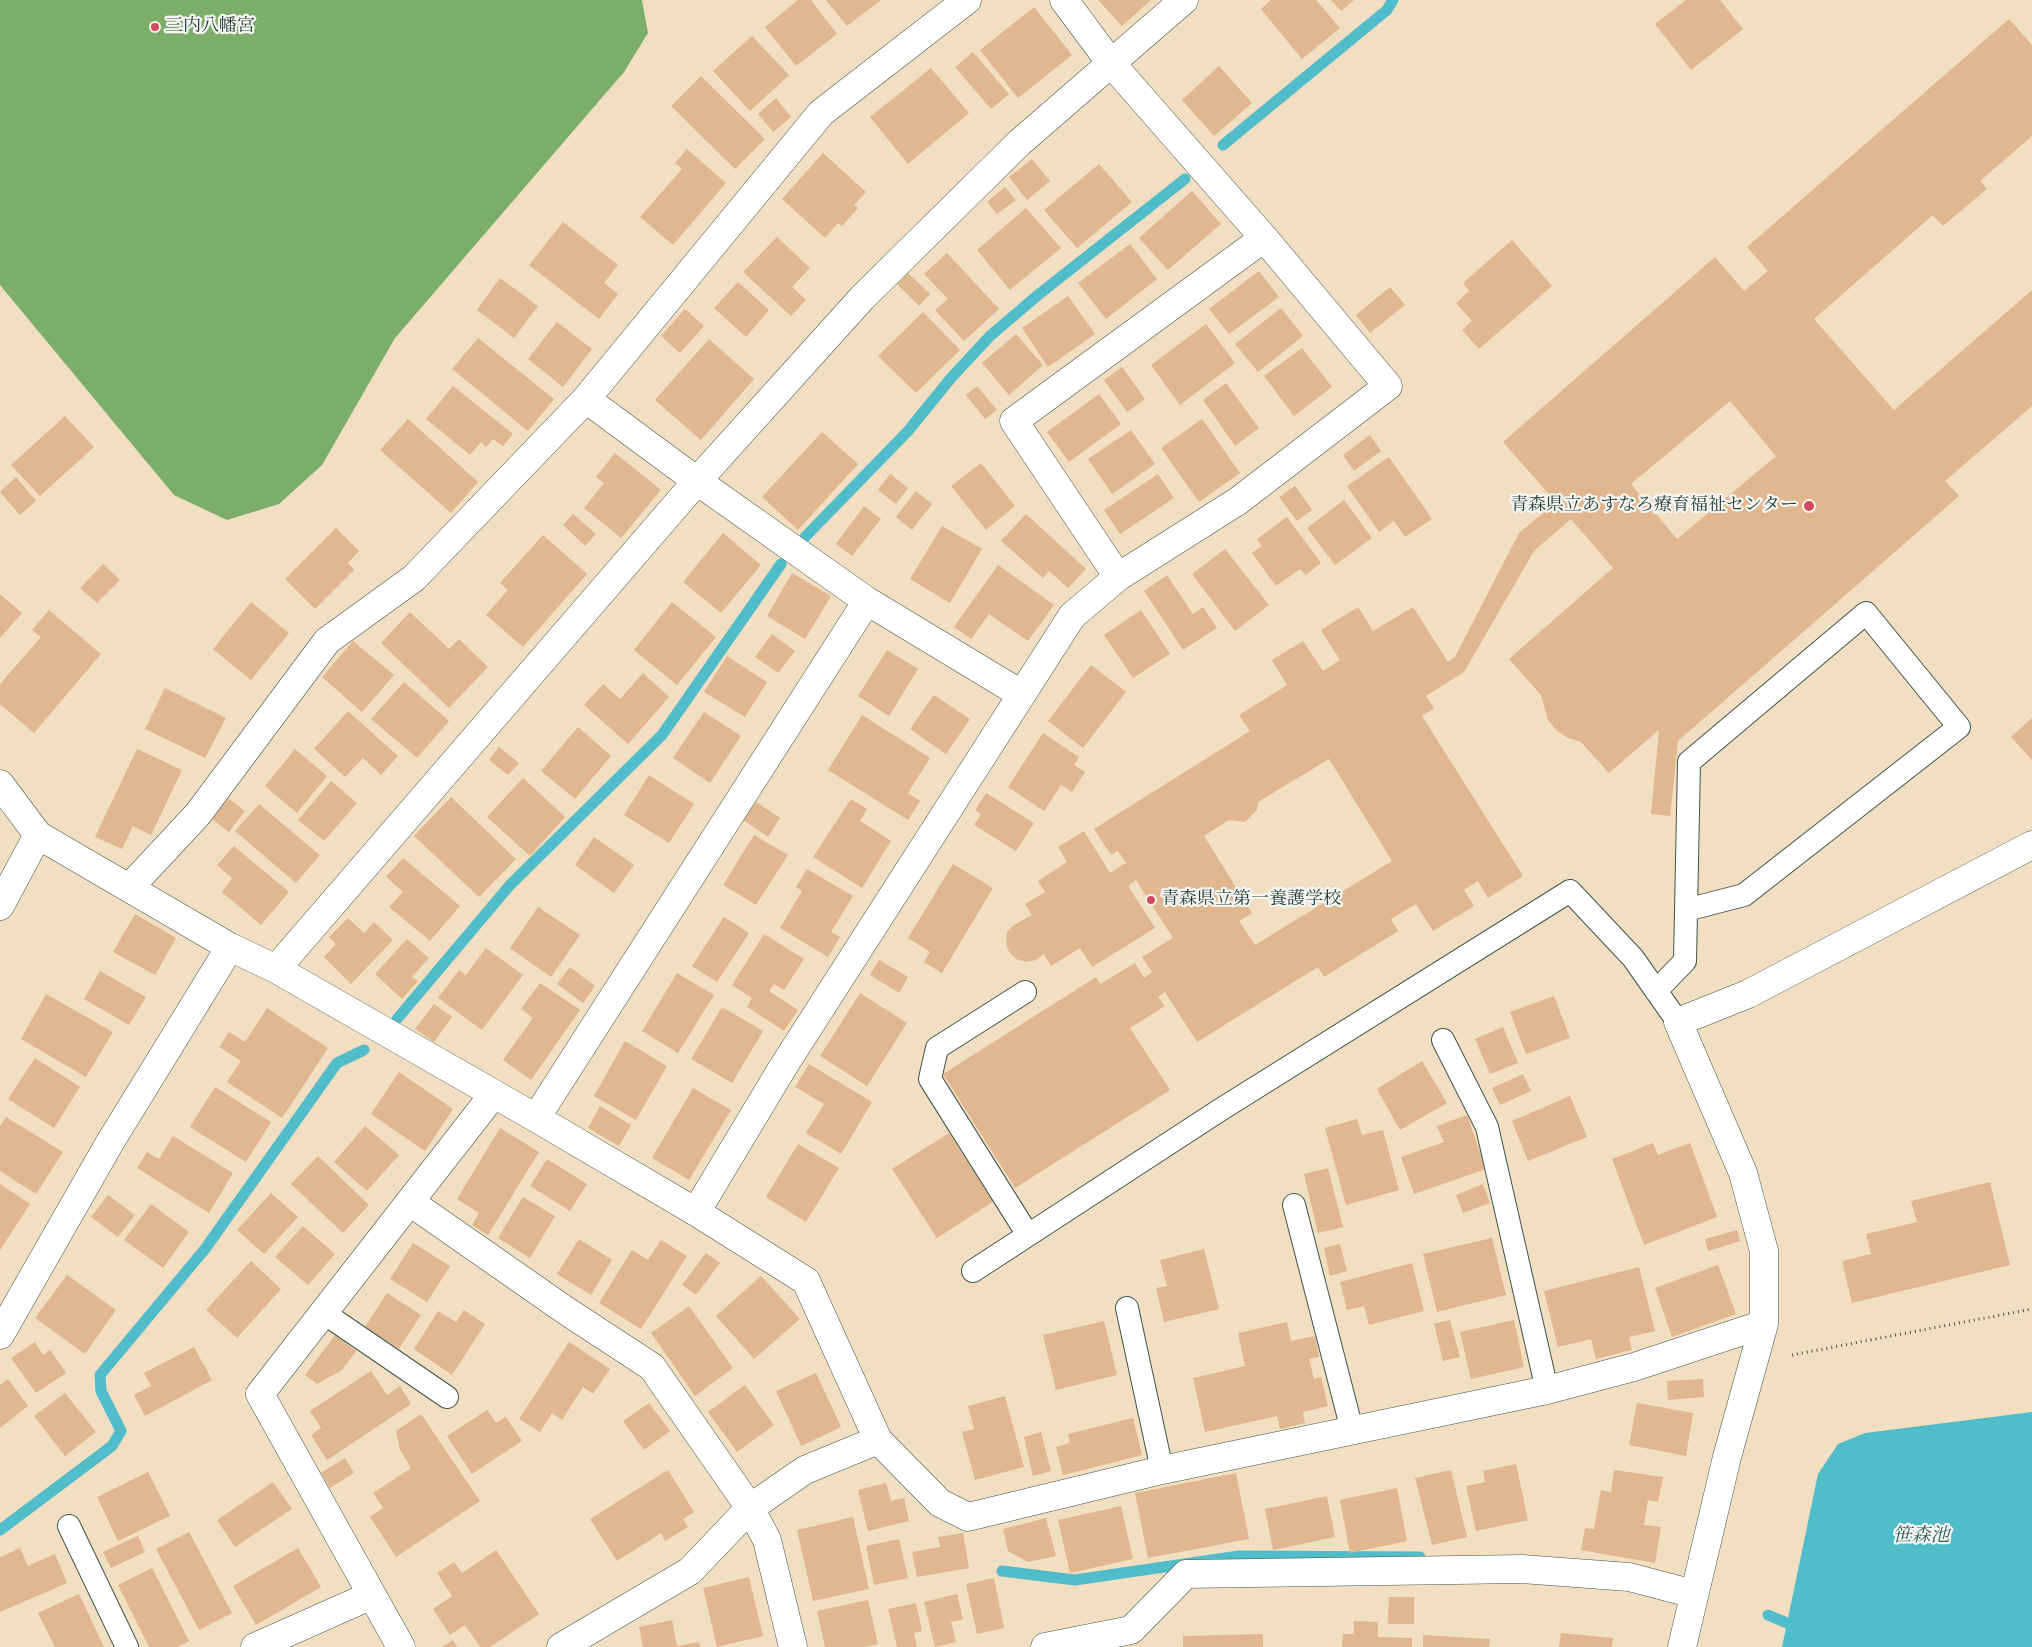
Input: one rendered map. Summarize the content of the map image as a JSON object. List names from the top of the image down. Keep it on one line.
{"water":["笹森池"],"places":["三内八幡宮","青森県立あすなろ療育福祉センター","青森県立第一養護学校"]}
